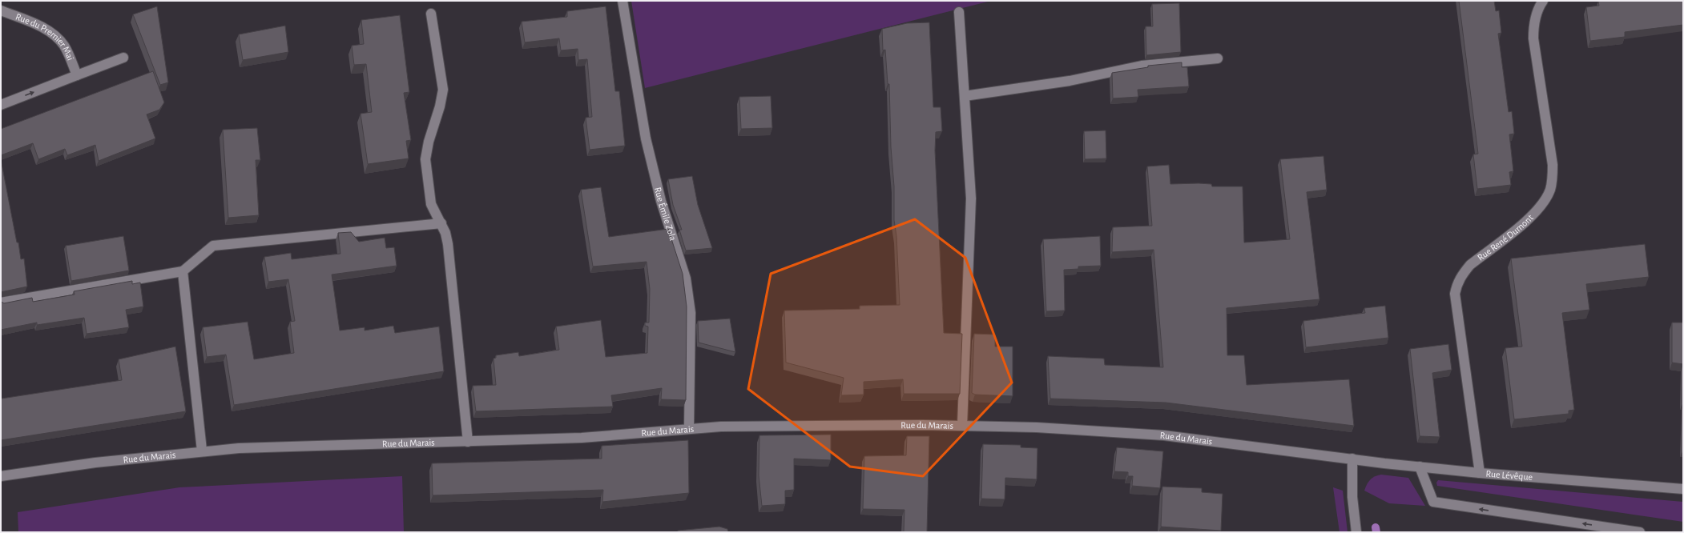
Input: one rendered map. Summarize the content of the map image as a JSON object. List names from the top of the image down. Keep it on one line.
{"streets":{"street":["Rue du Premier Mai","Rue Émile Zola","Rue René Dumont","Rue du Marais","Rue Lévêque"]},"crossings":[["Rue Émile Zola","Rue du Marais"],["Rue René Dumont","Rue Lévêque"],["Rue du Marais","Rue Lévêque"]]}
